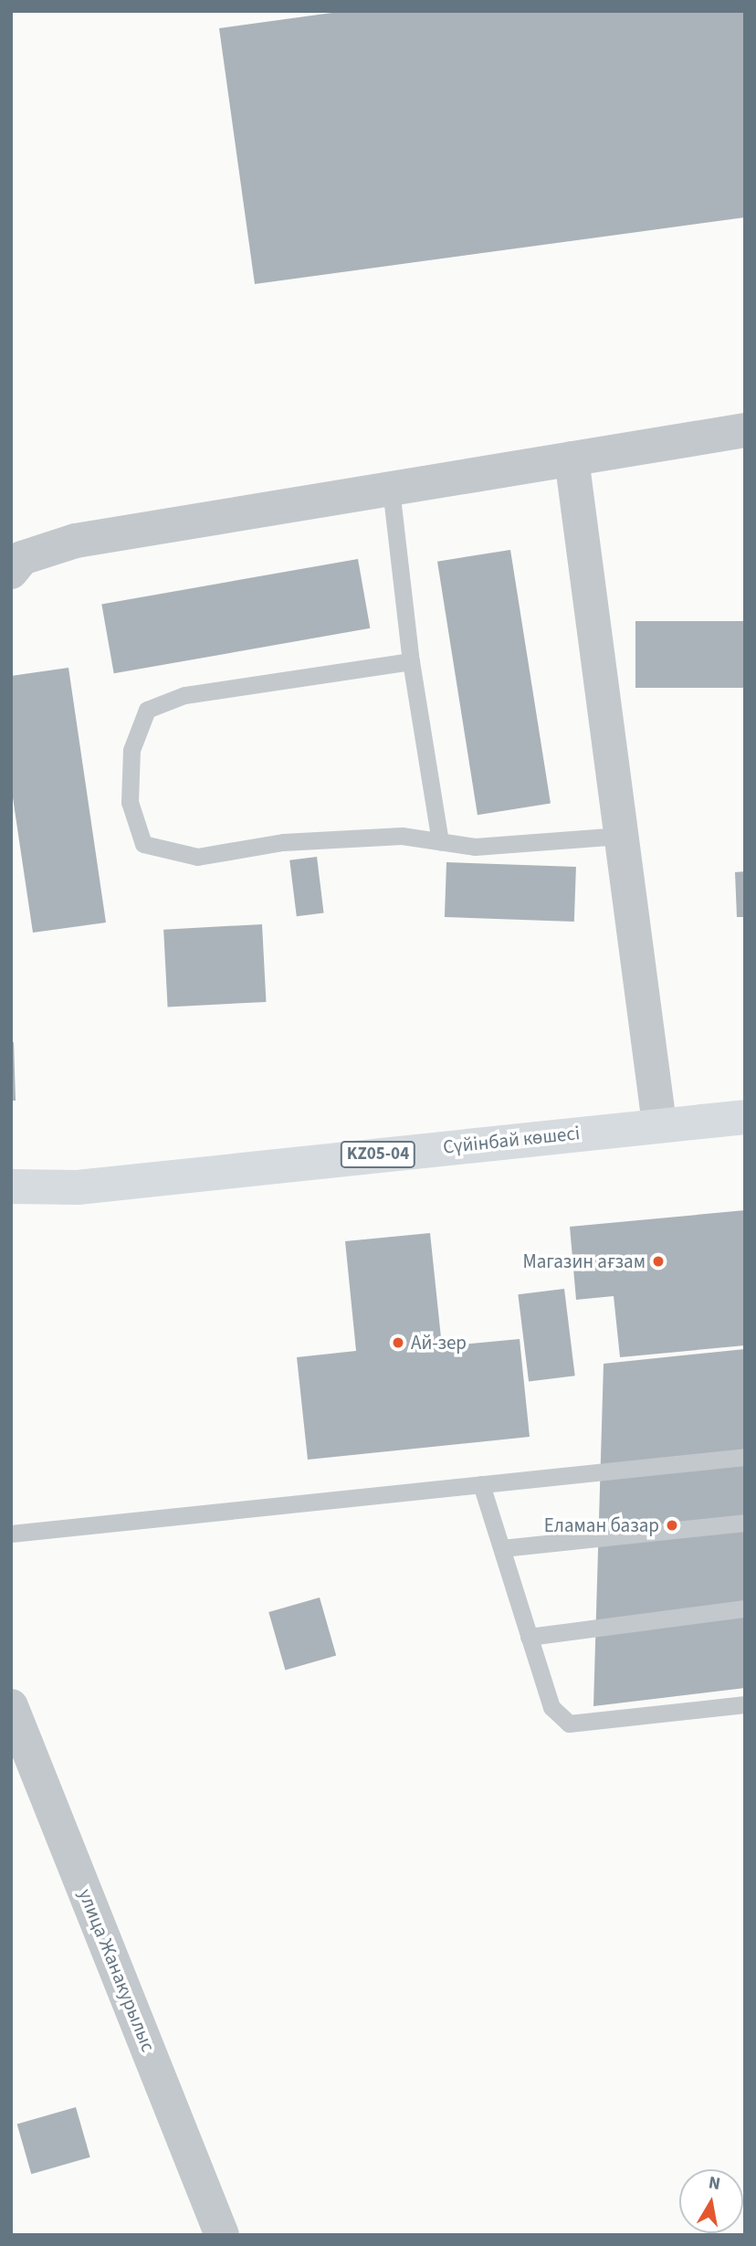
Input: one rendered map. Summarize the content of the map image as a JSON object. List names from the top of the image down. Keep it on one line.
{"streets":{"main road":["Сүйінбай көшесі","KZ05-04"],"street":["улица Жанакурылыс"]},"places":["Магазин ағзам","Ай-зер","Еламан базар"],"north":"top"}
